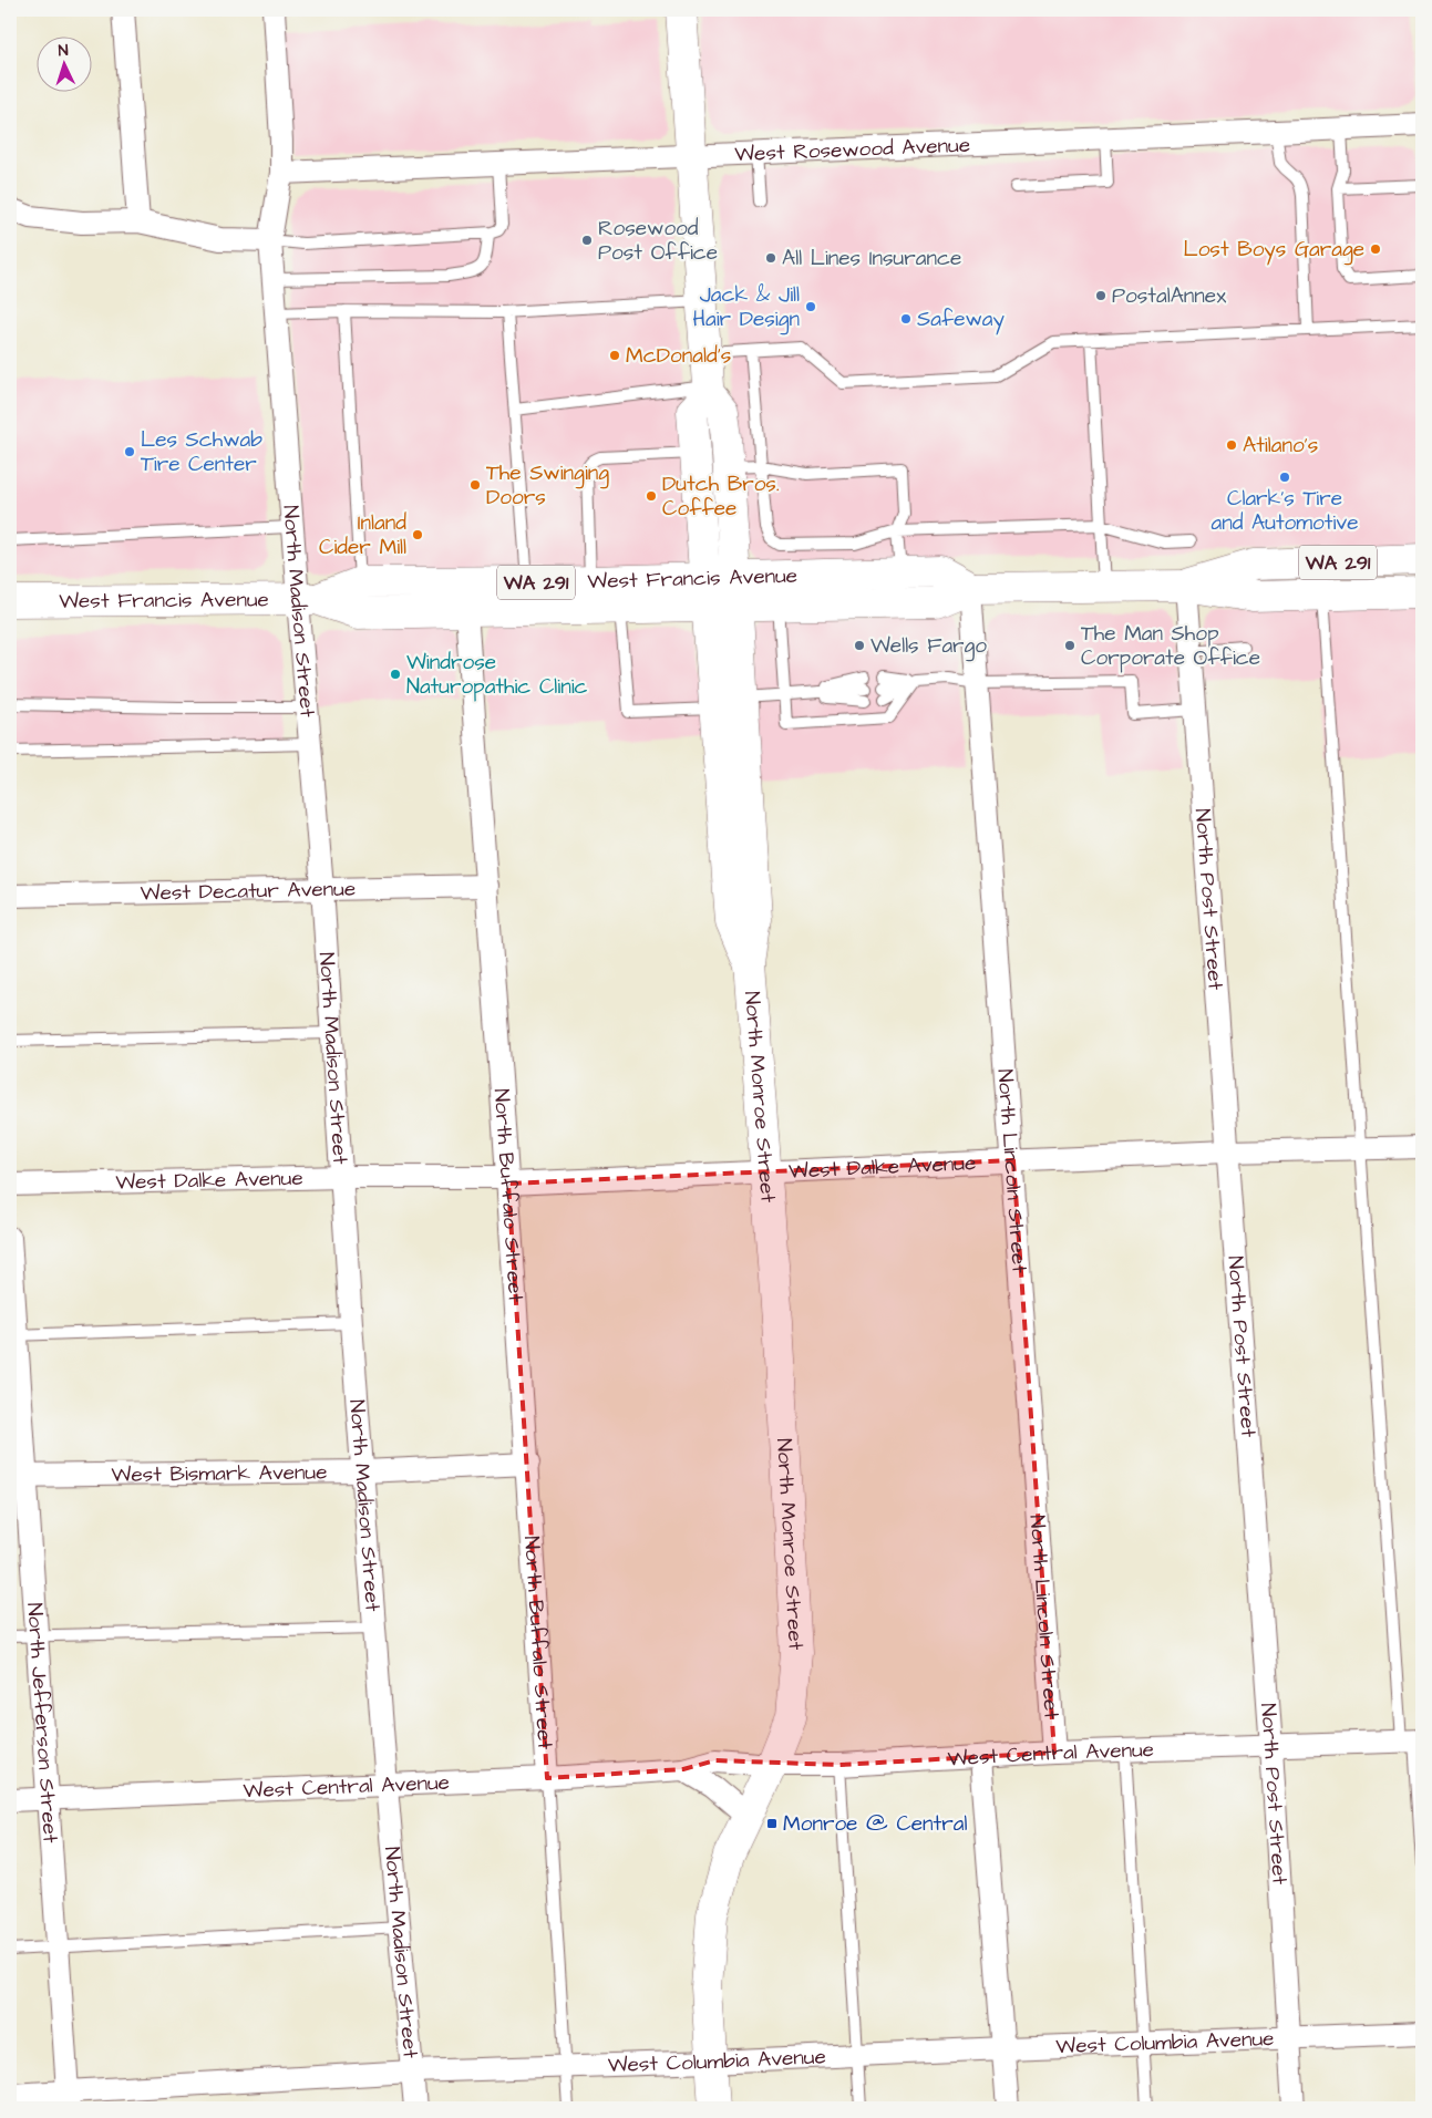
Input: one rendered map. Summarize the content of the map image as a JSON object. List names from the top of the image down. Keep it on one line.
{"streets":{"main road":["WA 291","West Francis Avenue","North Monroe Street"],"street":["West Rosewood Avenue","North Madison Street","West Decatur Avenue","North Post Street","West Dalke Avenue","North Lincoln Street","North Buffalo Street","West Bismark Avenue","North Jefferson Street","West Central Avenue","West Columbia Avenue"]},"crossings":[["West Rosewood Avenue","North Madison Street"],["West Rosewood Avenue","North Monroe Street"],["West Francis Avenue","North Madison Street"],["West Francis Avenue","North Post Street"],["West Francis Avenue","North Monroe Street"],["West Francis Avenue","North Lincoln Street"],["West Francis Avenue","North Buffalo Street"],["North Madison Street","West Decatur Avenue"],["North Madison Street","West Dalke Avenue"],["North Madison Street","West Bismark Avenue"],["North Madison Street","West Central Avenue"],["North Madison Street","West Columbia Avenue"],["West Decatur Avenue","North Buffalo Street"],["North Post Street","West Dalke Avenue"],["North Post Street","West Central Avenue"],["North Post Street","West Columbia Avenue"],["North Monroe Street","West Dalke Avenue"],["North Monroe Street","West Central Avenue"],["North Monroe Street","West Columbia Avenue"],["West Dalke Avenue","North Lincoln Street"],["West Dalke Avenue","North Buffalo Street"],["North Lincoln Street","West Central Avenue"],["North Buffalo Street","West Bismark Avenue"],["North Buffalo Street","West Central Avenue"],["West Bismark Avenue","North Jefferson Street"],["North Jefferson Street","West Central Avenue"],["North Jefferson Street","West Columbia Avenue"]],"places":{"other":["Rosewood Post Office","Lost Boys Garage","All Lines Insurance","PostalAnnex","Jack & Jill Hair Design","Safeway","McDonald's","Atilano's","Les Schwab Tire Center","Clark's Tire and Automotive","The Swinging Doors","Dutch Bros. Coffee","Inland Cider Mill","Wells Fargo","The Man Shop Corporate Office","Windrose Naturopathic Clinic"],"transit":["Monroe @ Central"]},"north":"top"}
